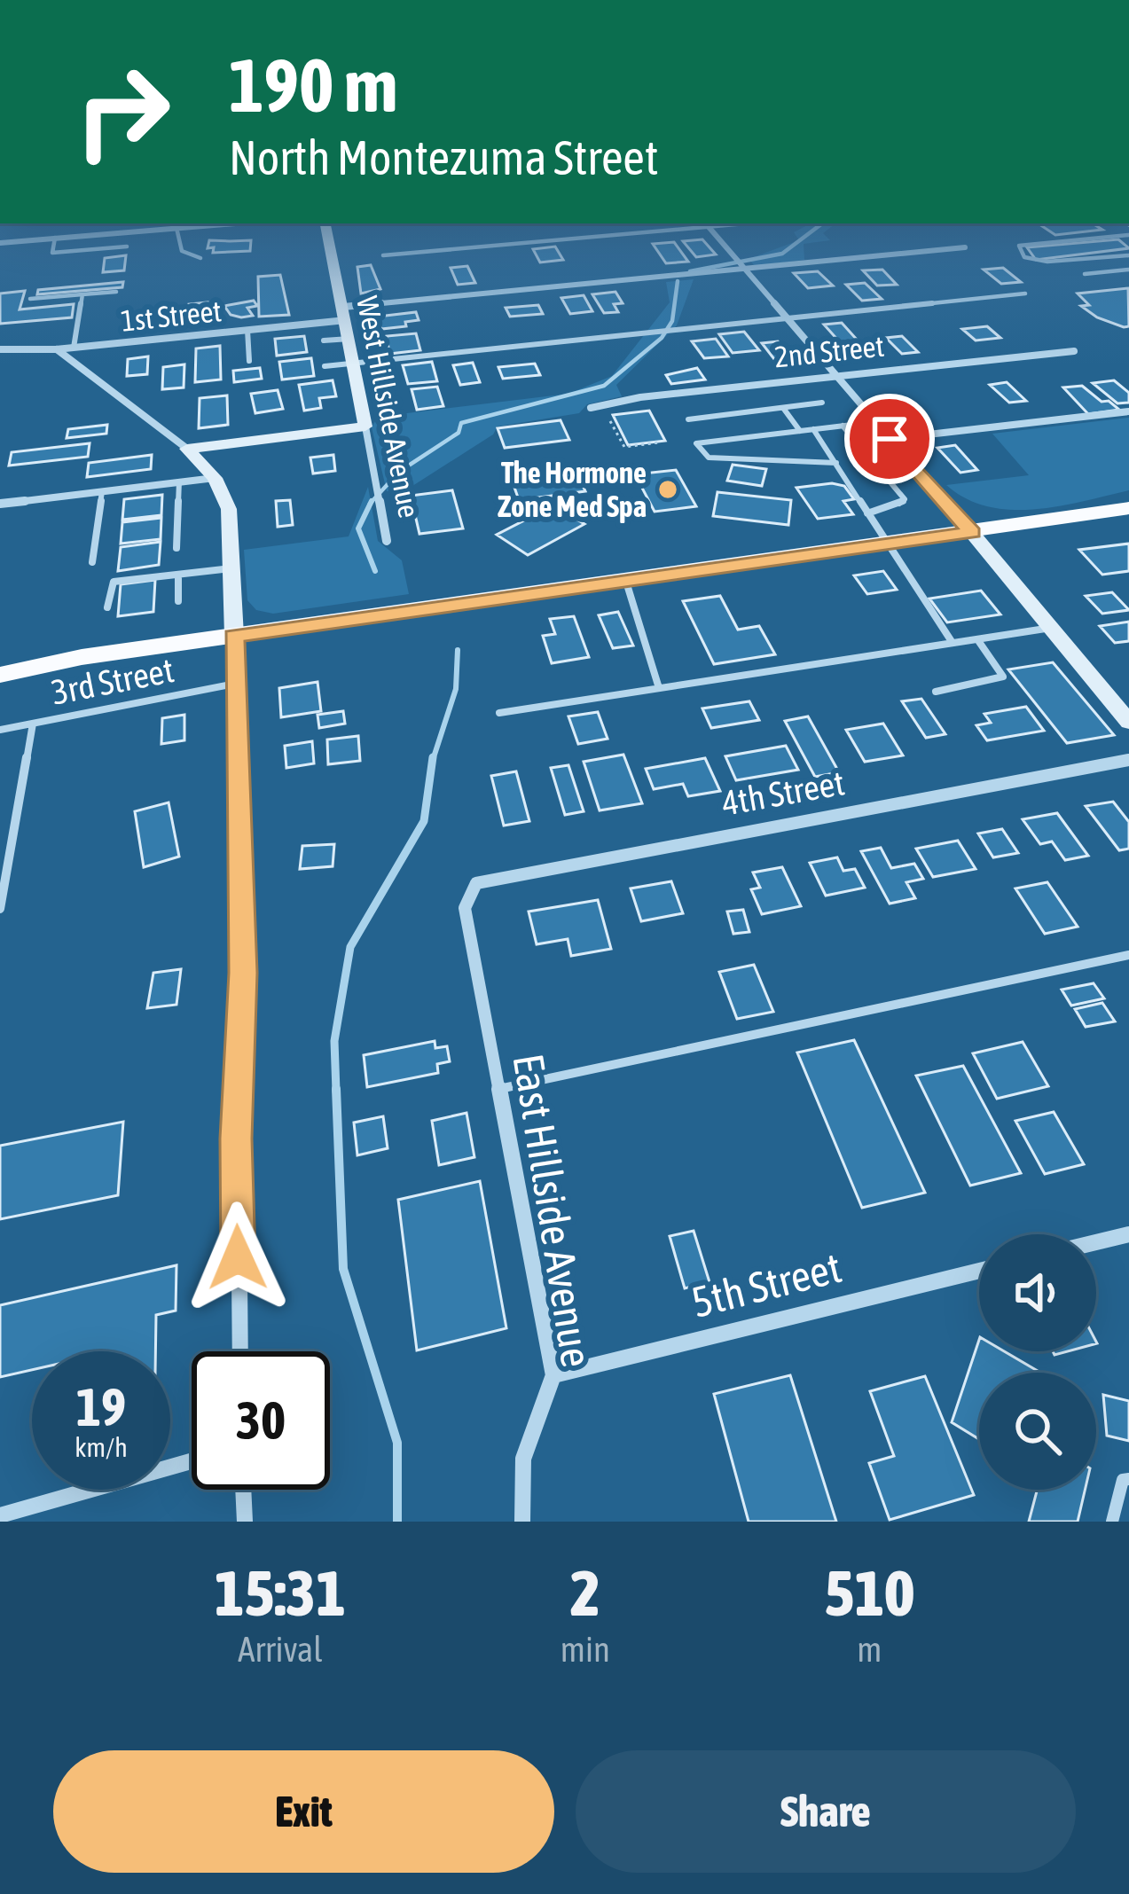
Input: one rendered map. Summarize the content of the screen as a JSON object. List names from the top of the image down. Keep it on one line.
{"streets":{"street":["1st Street","2nd Street","West Hillside Avenue","4th Street","East Hillside Avenue","5th Street"],"lane":["3rd Street"]},"crossings":[["1st Street","West Hillside Avenue"],["4th Street","East Hillside Avenue"],["East Hillside Avenue","5th Street"]],"places":["The Hormone Zone Med Spa"],"page":{"turn":["190 m","North Montezuma Street"],"speed":"19 km/h","limit":"30","eta":["15:31","Arrival","2","min","510","m"],"buttons":["Exit","Share"]}}
